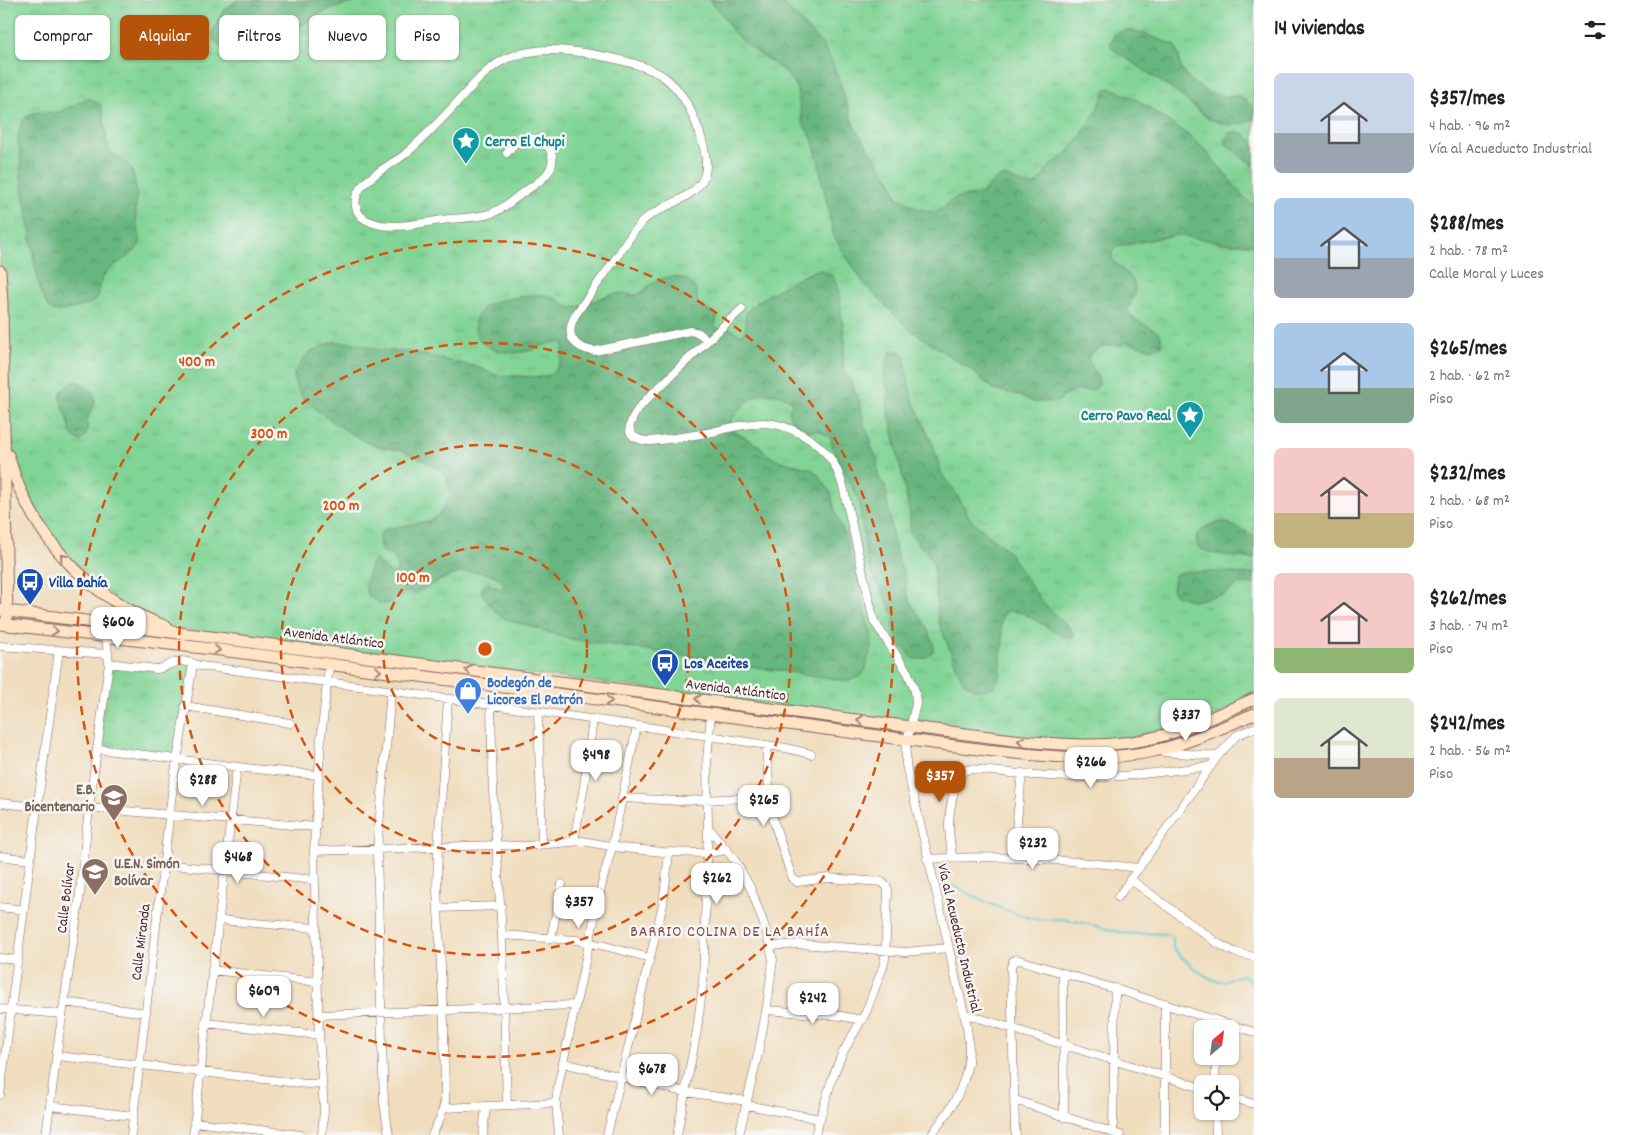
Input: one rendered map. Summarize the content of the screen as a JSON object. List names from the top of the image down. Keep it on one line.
{"streets":{"main road":["Avenida Atlántico"],"street":["Calle Bolívar","Vía al Acueducto Industrial","Calle Miranda"]},"crossings":[["Avenida Atlántico","Calle Bolívar"],["Avenida Atlántico","Vía al Acueducto Industrial"]],"districts":["BARRIO COLINA DE LA BAHÍA"],"places":{"place":["Cerro El Chupi","Cerro Pavo Real"],"bus stop":["Villa Bahía","Los Aceites"],"shop":["Bodegón de Licores El Patrón"],"school or university":["E.B. Bicentenario","U.E.N. Simón Bolívar"]},"north":"top right","page":{"heading":"14 viviendas","chip":["Comprar","Alquilar","Filtros","Nuevo","Piso"],"list":[{"name":"$357/mes","note":"4 hab. · 96 m² · Vía al Acueducto Industrial"},{"name":"$288/mes","note":"2 hab. · 78 m² · Calle Moral y Luces"},{"name":"$265/mes","note":"2 hab. · 62 m² · Piso"},{"name":"$232/mes","note":"2 hab. · 68 m² · Piso"},{"name":"$262/mes","note":"3 hab. · 74 m² · Piso"},{"name":"$242/mes","note":"2 hab. · 56 m² · Piso"}],"price":["$606","$337","$498","$266","$357","$288","$265","$232","$468","$262","$357","$609","$242","$678"]},"rings":["400 m","300 m","200 m","100 m"]}
